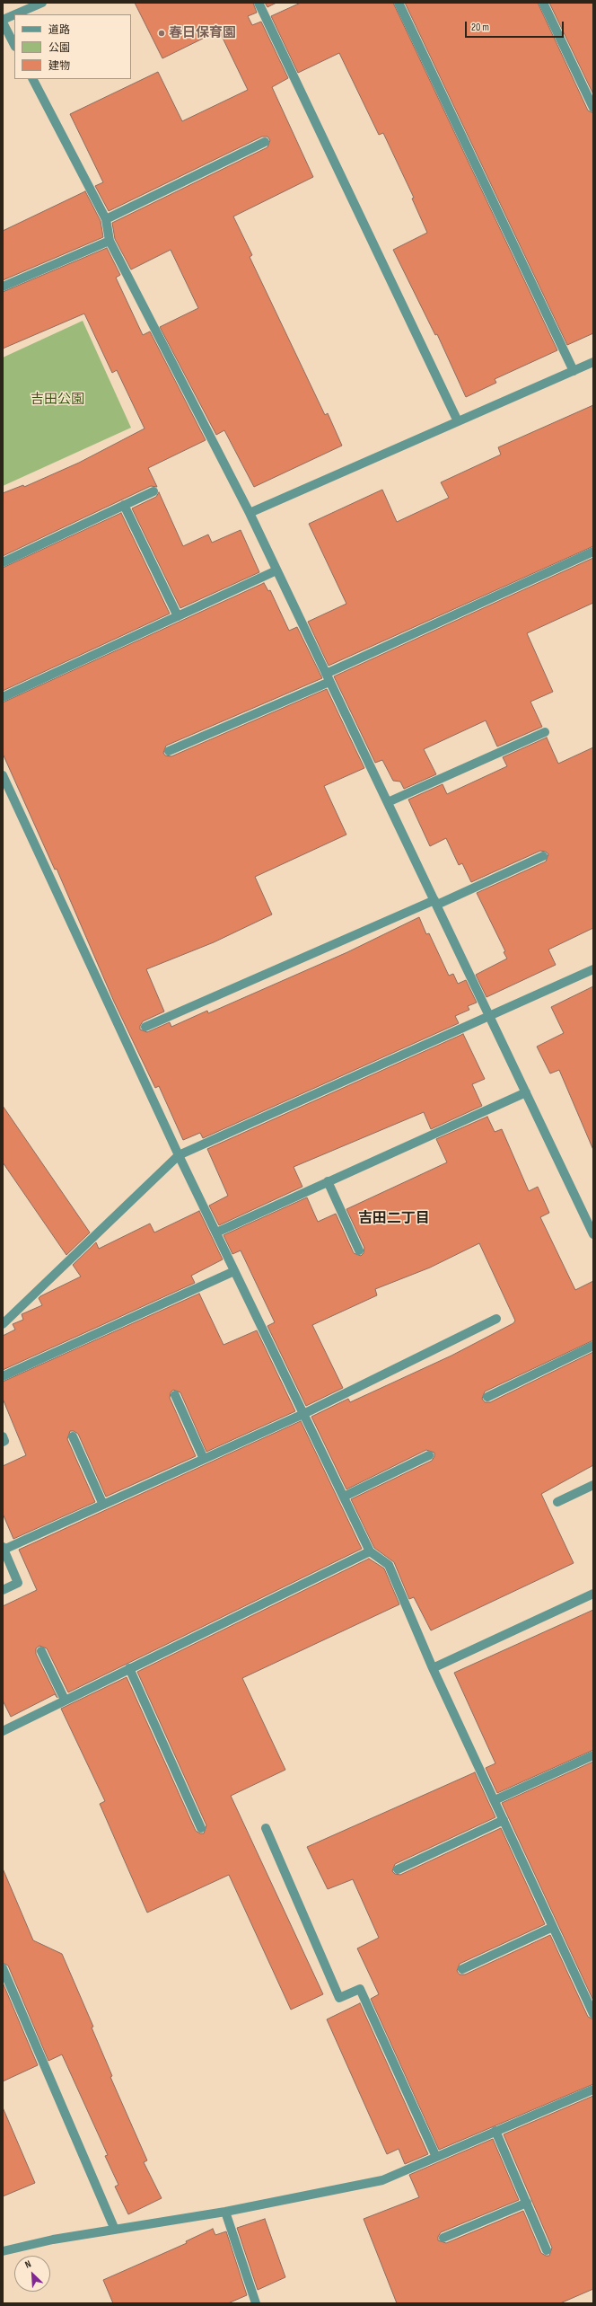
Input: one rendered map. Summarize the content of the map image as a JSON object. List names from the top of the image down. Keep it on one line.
{"districts":["吉田二丁目"],"parks":["吉田公園"],"places":["春日保育園"],"legend":["道路","公園","建物"],"scale_bar":"20 m","north":"top left"}
